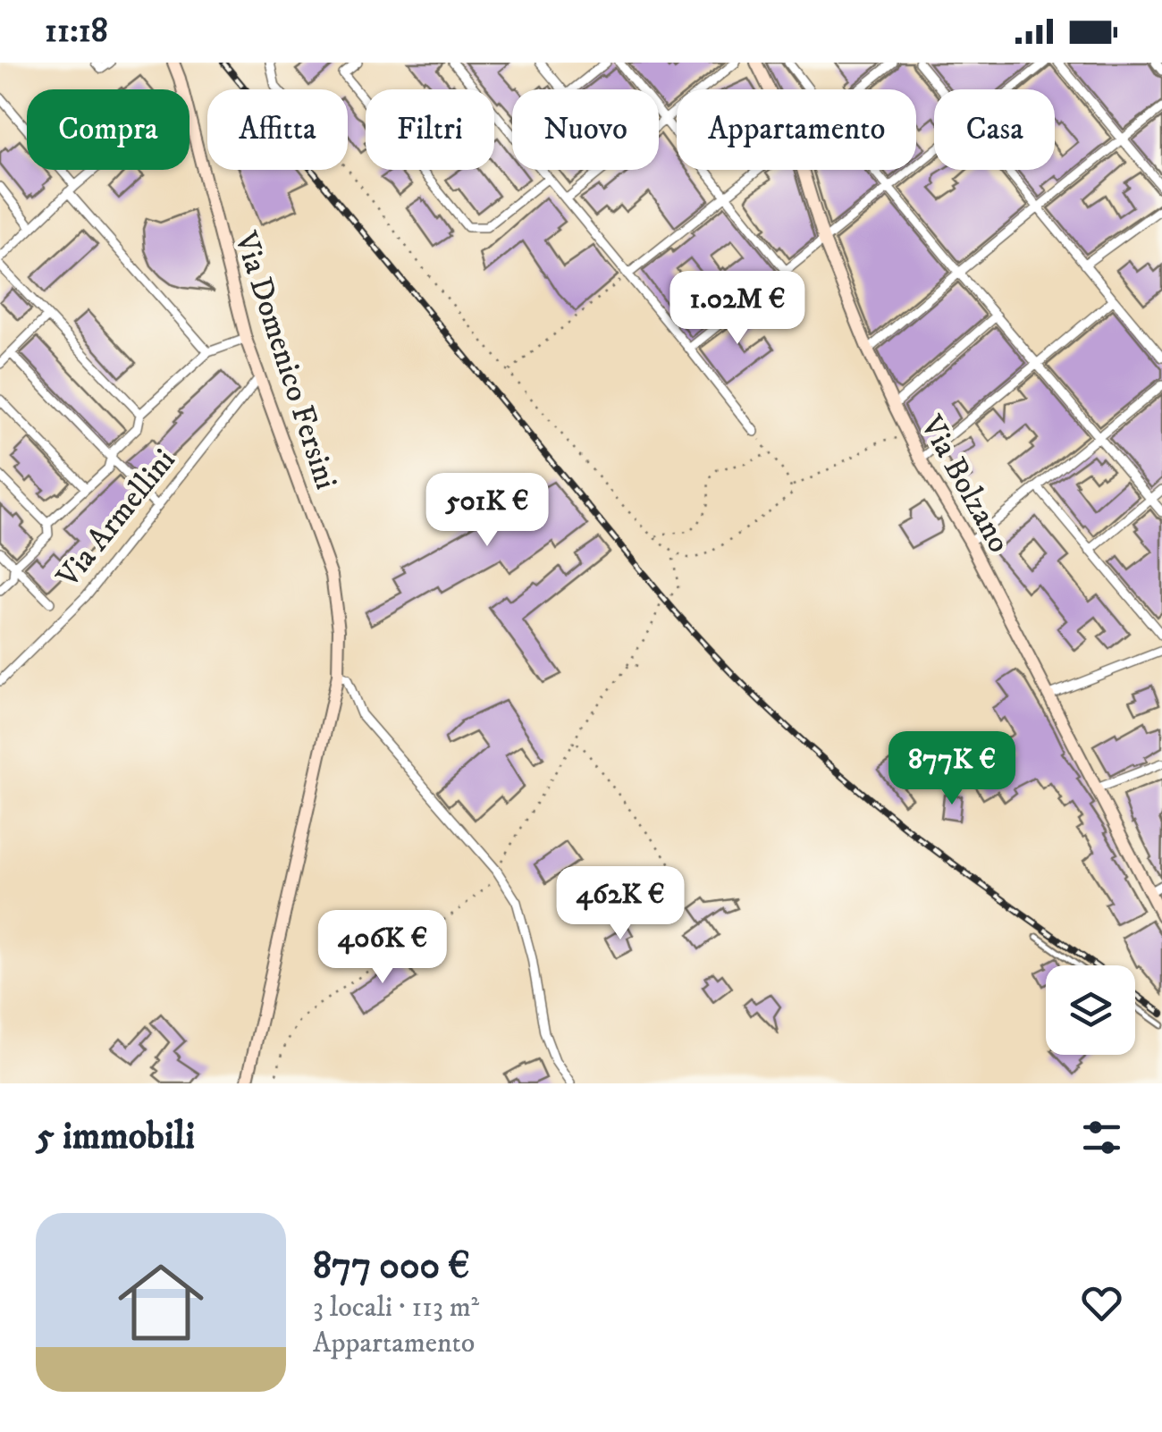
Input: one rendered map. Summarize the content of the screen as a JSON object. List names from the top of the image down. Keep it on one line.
{"streets":{"main road":["Via Domenico Fersini","Via Bolzano"],"street":["Via Armellini"]},"crossings":[["Via Domenico Fersini","Via Armellini"]],"page":{"status":"11:18","chip":["Compra","Affitta","Filtri","Nuovo","Appartamento","Casa"],"price":["1.02M €","501K €","877K €","462K €","406K €"],"heading":"5 immobili","list":[{"name":"877 000 €","note":"3 locali · 113 m² · Appartamento"}]}}
